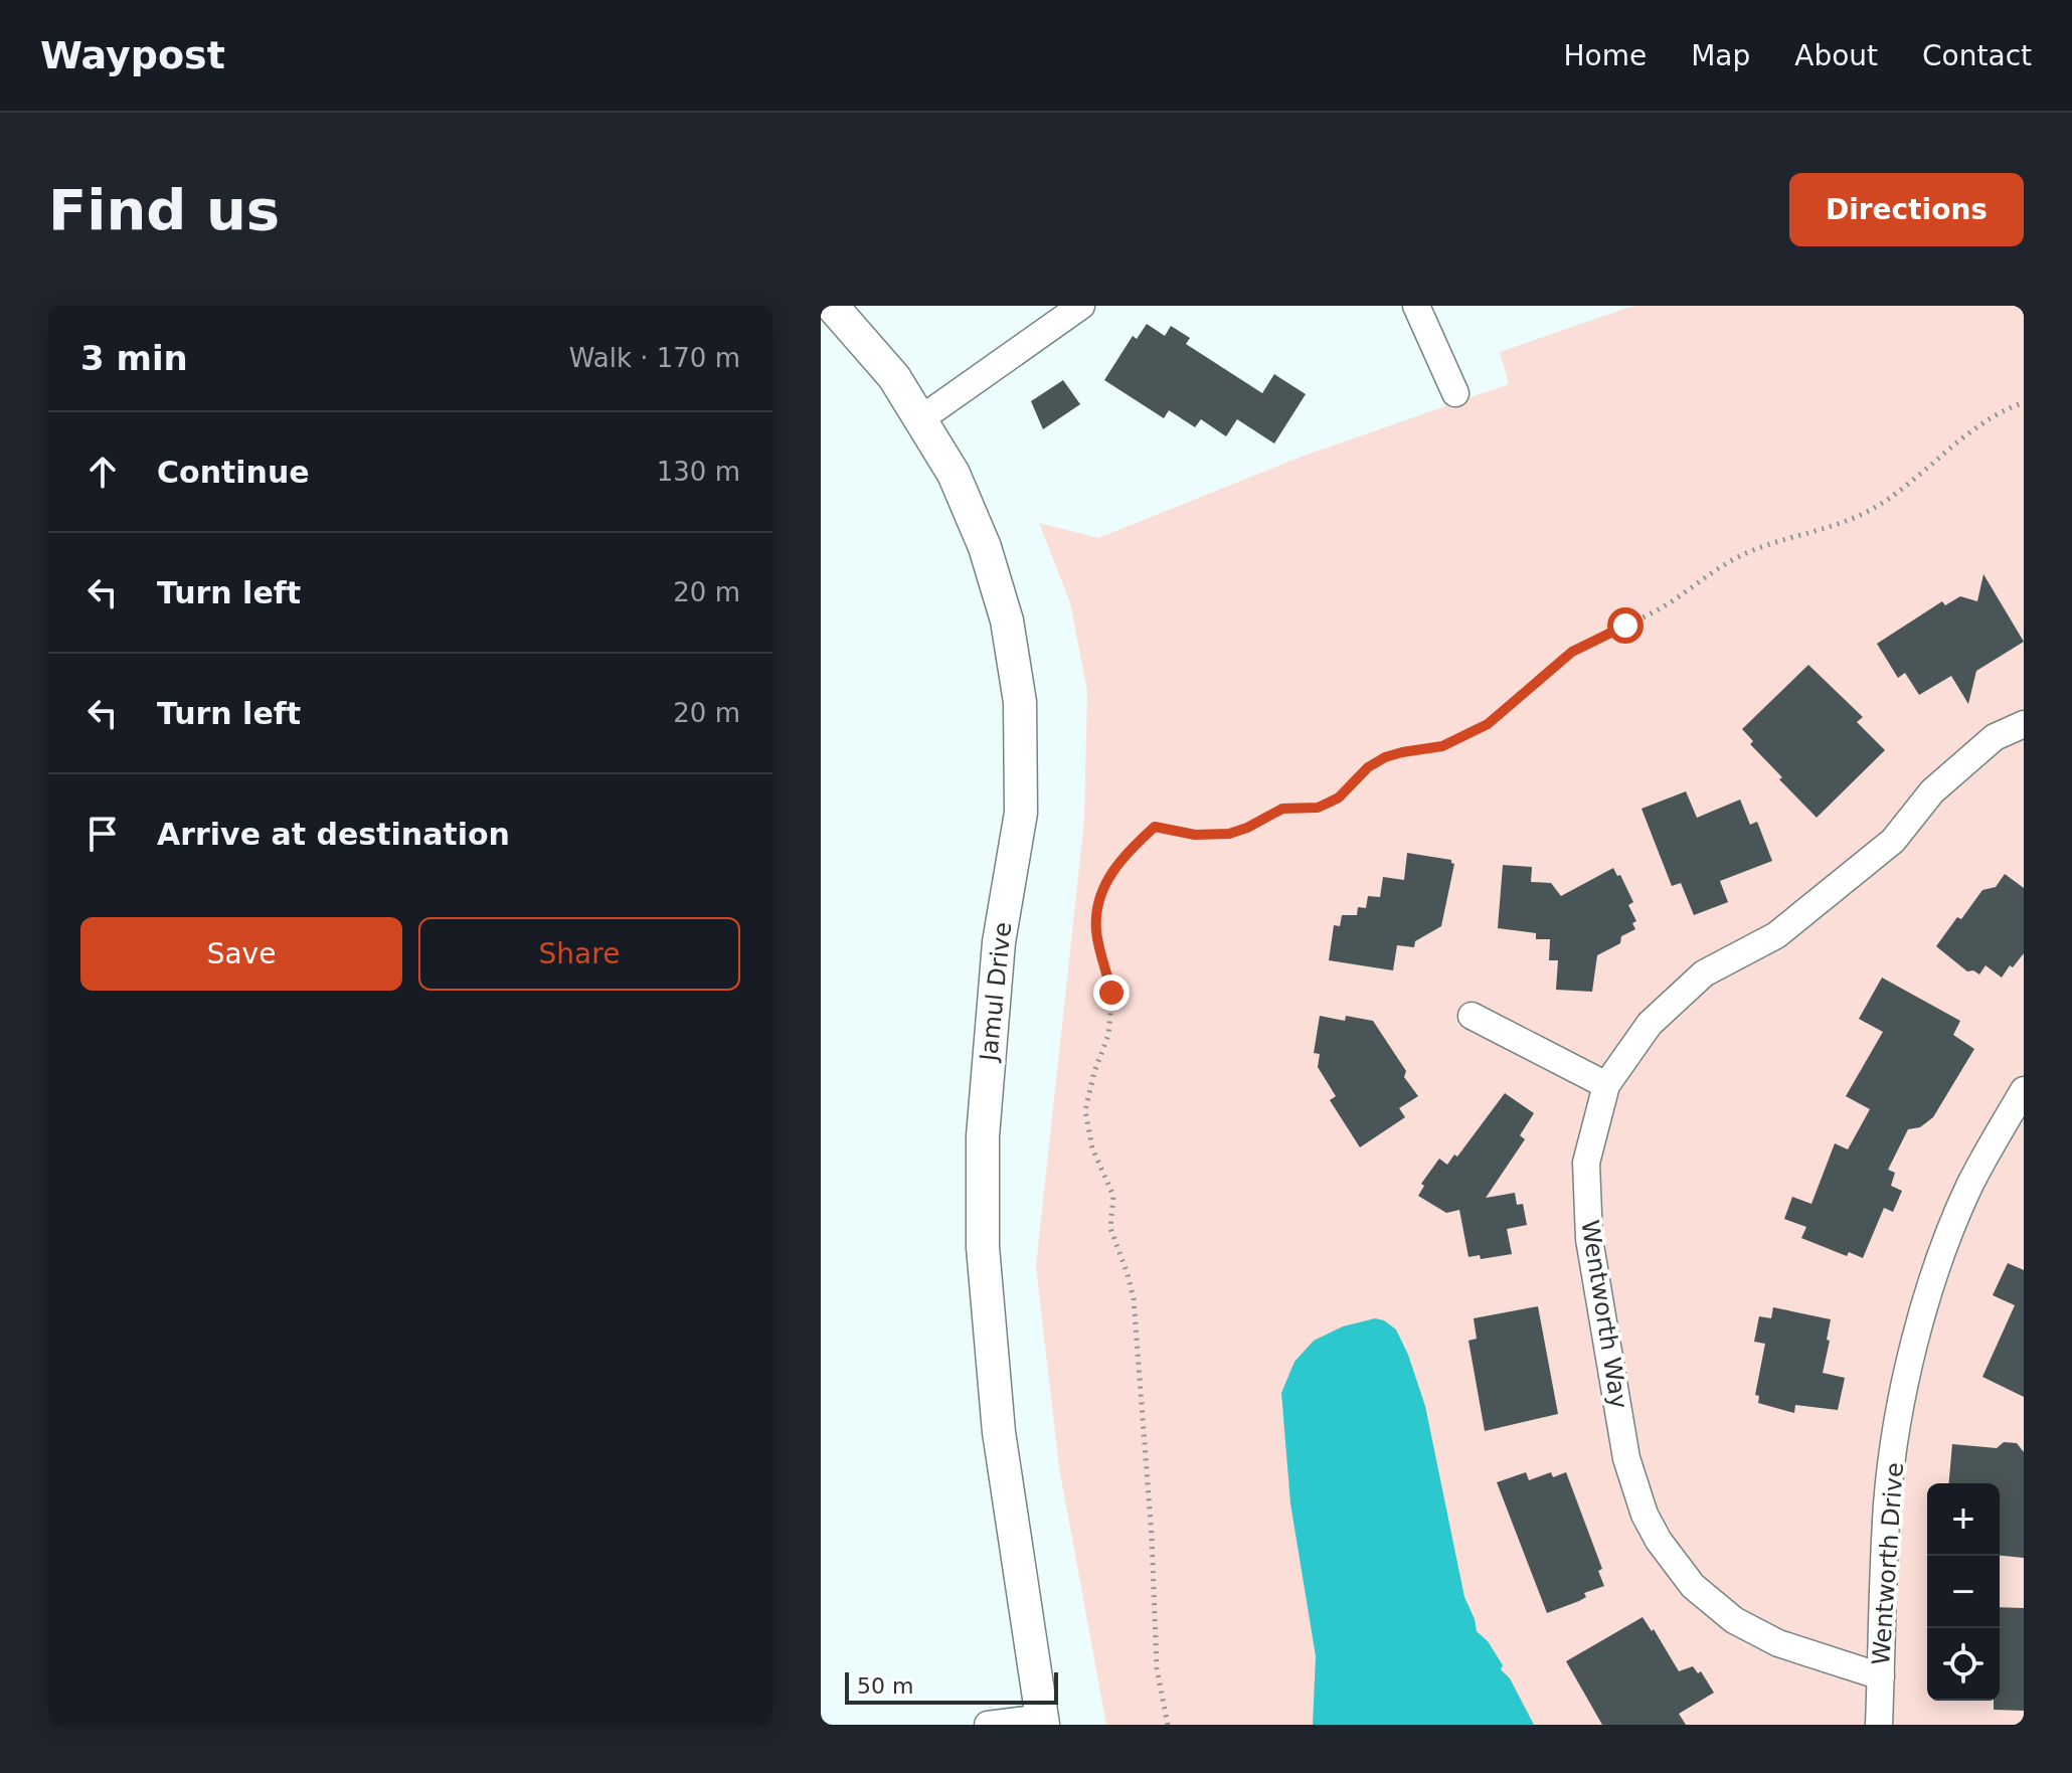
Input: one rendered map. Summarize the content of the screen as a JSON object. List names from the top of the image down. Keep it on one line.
{"streets":{"street":["Jamul Drive","Wentworth Way","Wentworth Drive"]},"crossings":[["Wentworth Way","Wentworth Drive"]],"scale_bar":"50 m","page":{"header":"Waypost","nav":["Home","Map","About","Contact"],"buttons":["Directions",["Save","Share"]],"title":"Find us","heading":["3 min","Walk · 170 m"],"list":[["Continue","130 m"],["Turn left","20 m"],["Turn left","20 m"],"Arrive at destination"],"map_buttons":["+","−"],"scale":"50 m"}}
